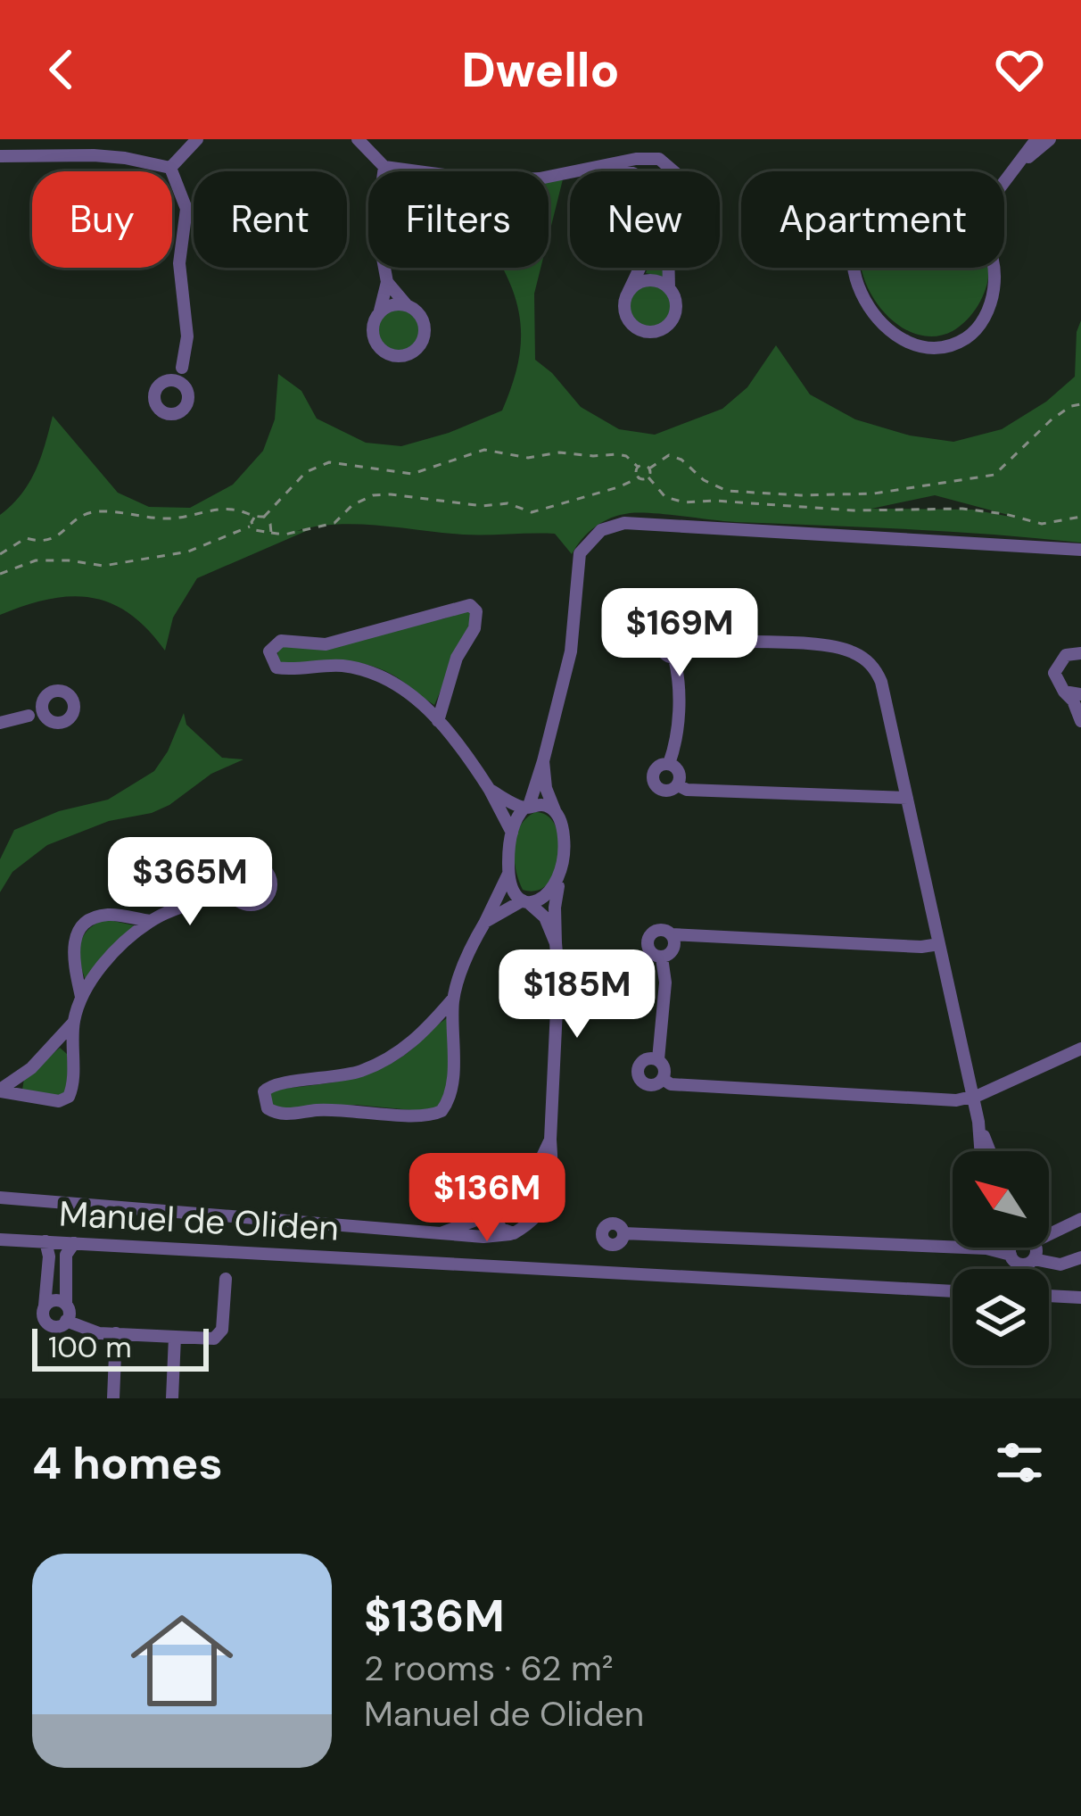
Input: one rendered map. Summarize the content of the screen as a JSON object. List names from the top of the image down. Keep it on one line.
{"streets":{"street":["Manuel de Oliden"]},"scale_bar":"100 m","north":"top left","page":{"header":"Dwello","chip":["Buy","Rent","Filters","New","Apartment"],"price":["$169M","$365M","$185M","$136M"],"scale":"100 m","heading":"4 homes","list":[{"name":"$136M","note":"2 rooms · 62 m² · Manuel de Oliden"}]}}
